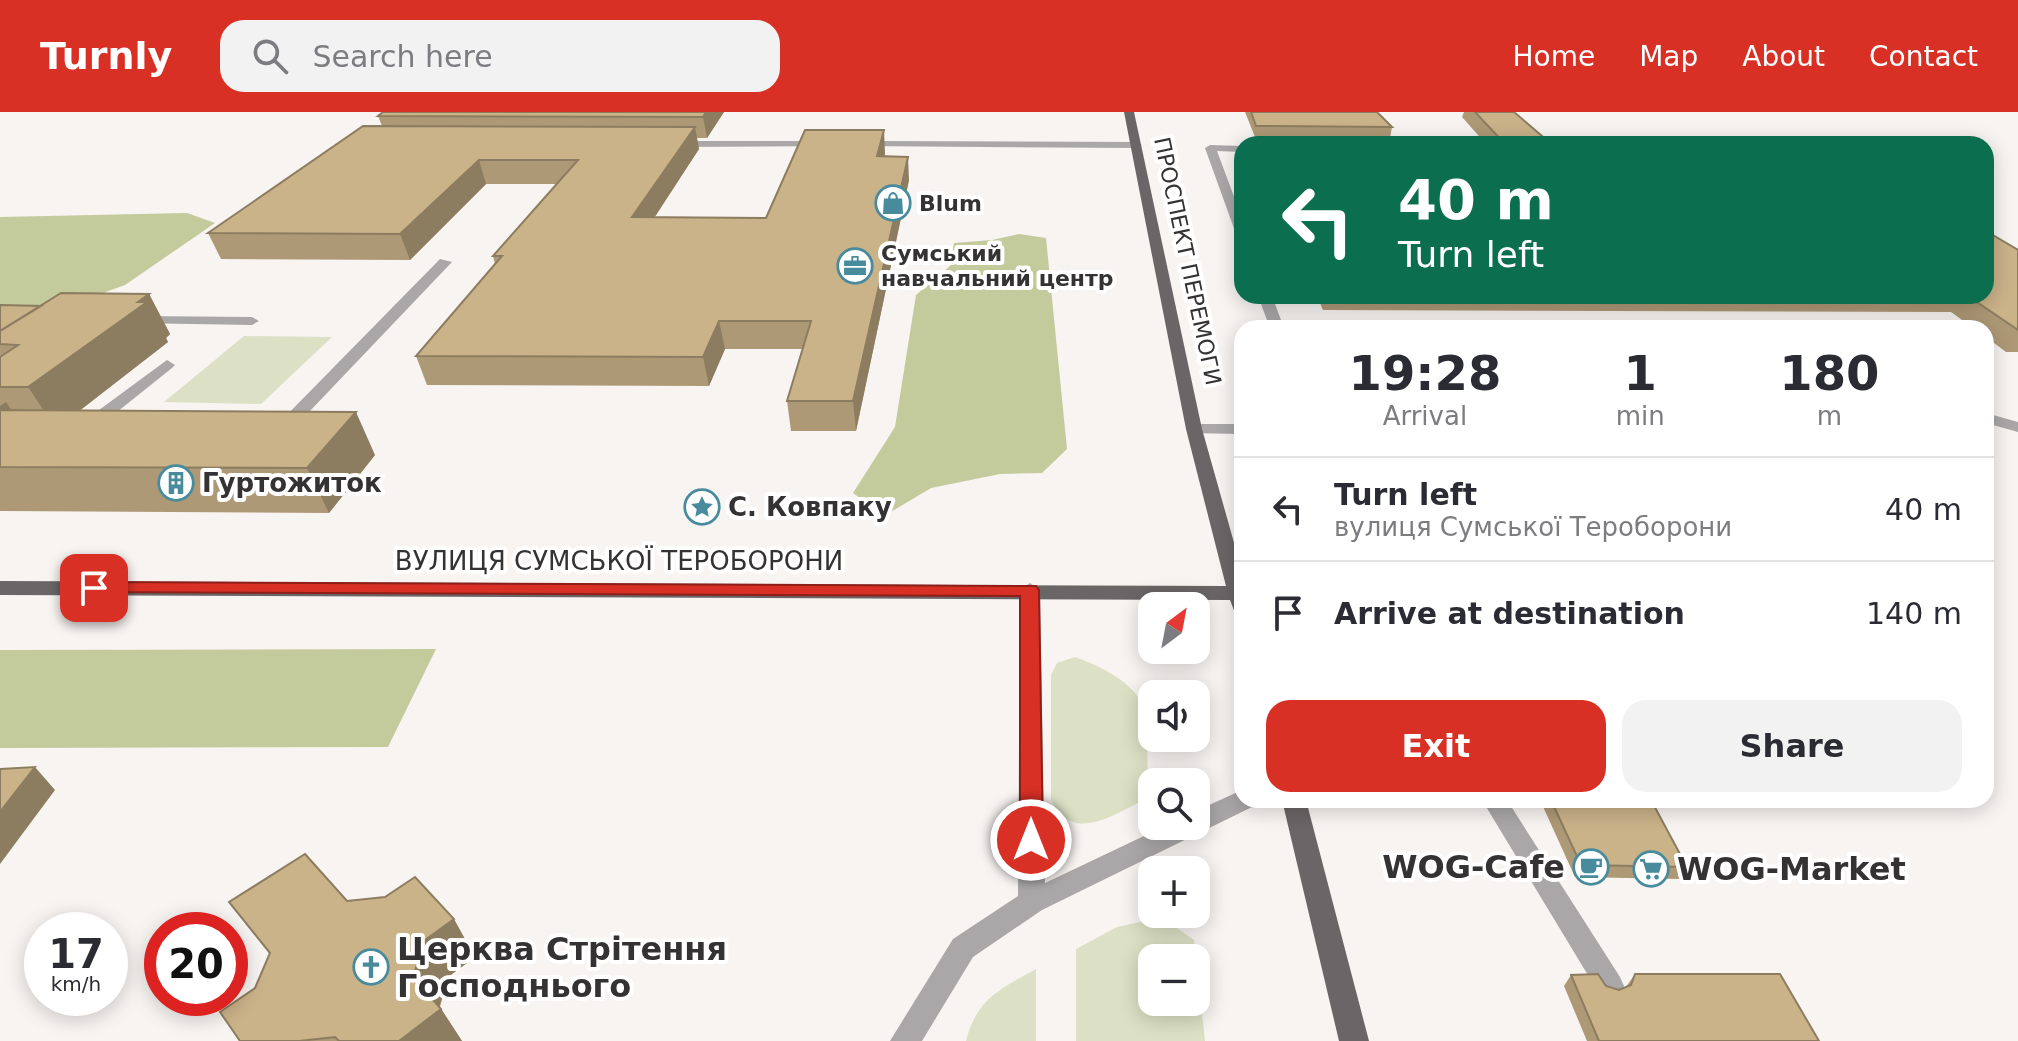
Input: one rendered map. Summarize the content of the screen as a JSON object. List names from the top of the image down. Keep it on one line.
{"streets":{"main road":["ПРОСПЕКТ ПЕРЕМОГИ","ВУЛИЦЯ СУМСЬКОЇ ТЕРОБОРОНИ"]},"places":{"shop":["Blum"],"office":["Сумський навчальний центр"],"building":["Гуртожиток"],"place":["С. Ковпаку"],"cafe":["WOG-Cafe"],"supermarket":["WOG-Market"],"church":["Церква Стрітення Господнього"]},"north":"top right","page":{"header":"Turnly","search":"Search here","nav":["Home","Map","About","Contact"],"turn":["40 m","Turn left"],"eta":["19:28","Arrival","1","min","180","m"],"list":[{"name":"Turn left","note":"вулиця Сумської Тероборони","value":"40 m"},{"name":"Arrive at destination","value":"140 m"}],"map_buttons":["+","−"],"buttons":["Exit","Share"],"speed":"17 km/h","limit":"20"}}
